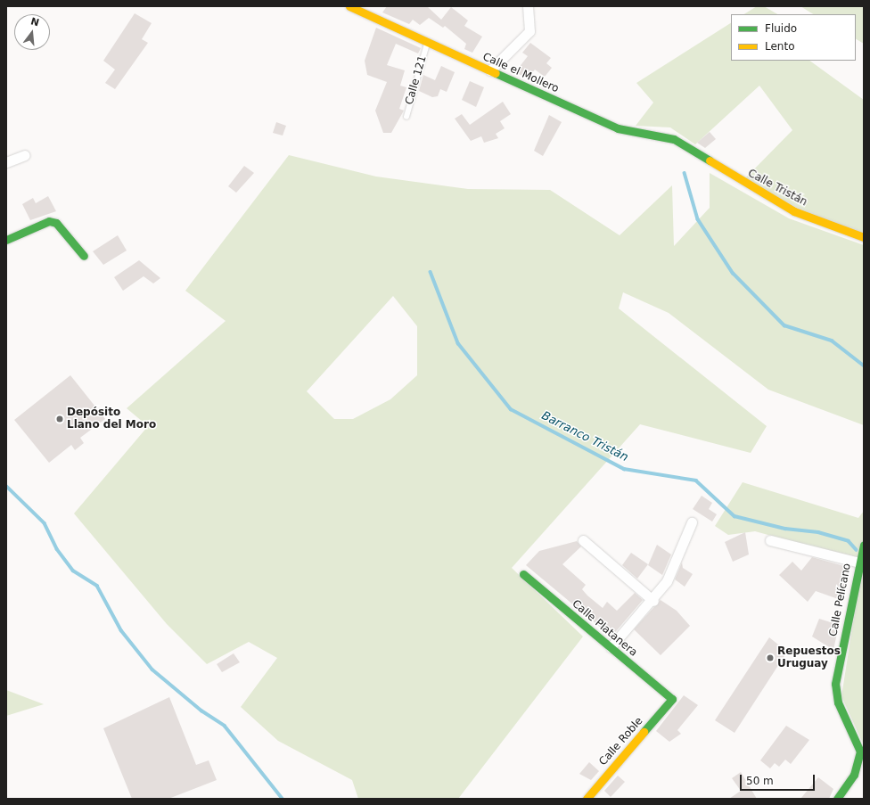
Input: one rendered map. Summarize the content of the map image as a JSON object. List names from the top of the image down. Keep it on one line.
{"streets":{"street":["Calle el Mollero","Calle Tristán","Calle Pelícano","Calle Platanera","Calle Roble"],"lane":["Calle 121"]},"crossings":[["Calle el Mollero","Calle 121"],["Calle el Mollero","Calle Tristán"],["Calle Platanera","Calle Roble"]],"water":["Barranco Tristán"],"places":["Depósito Llano del Moro","Repuestos Uruguay"],"legend":["Fluido","Lento"],"scale_bar":"50 m","north":"top"}
